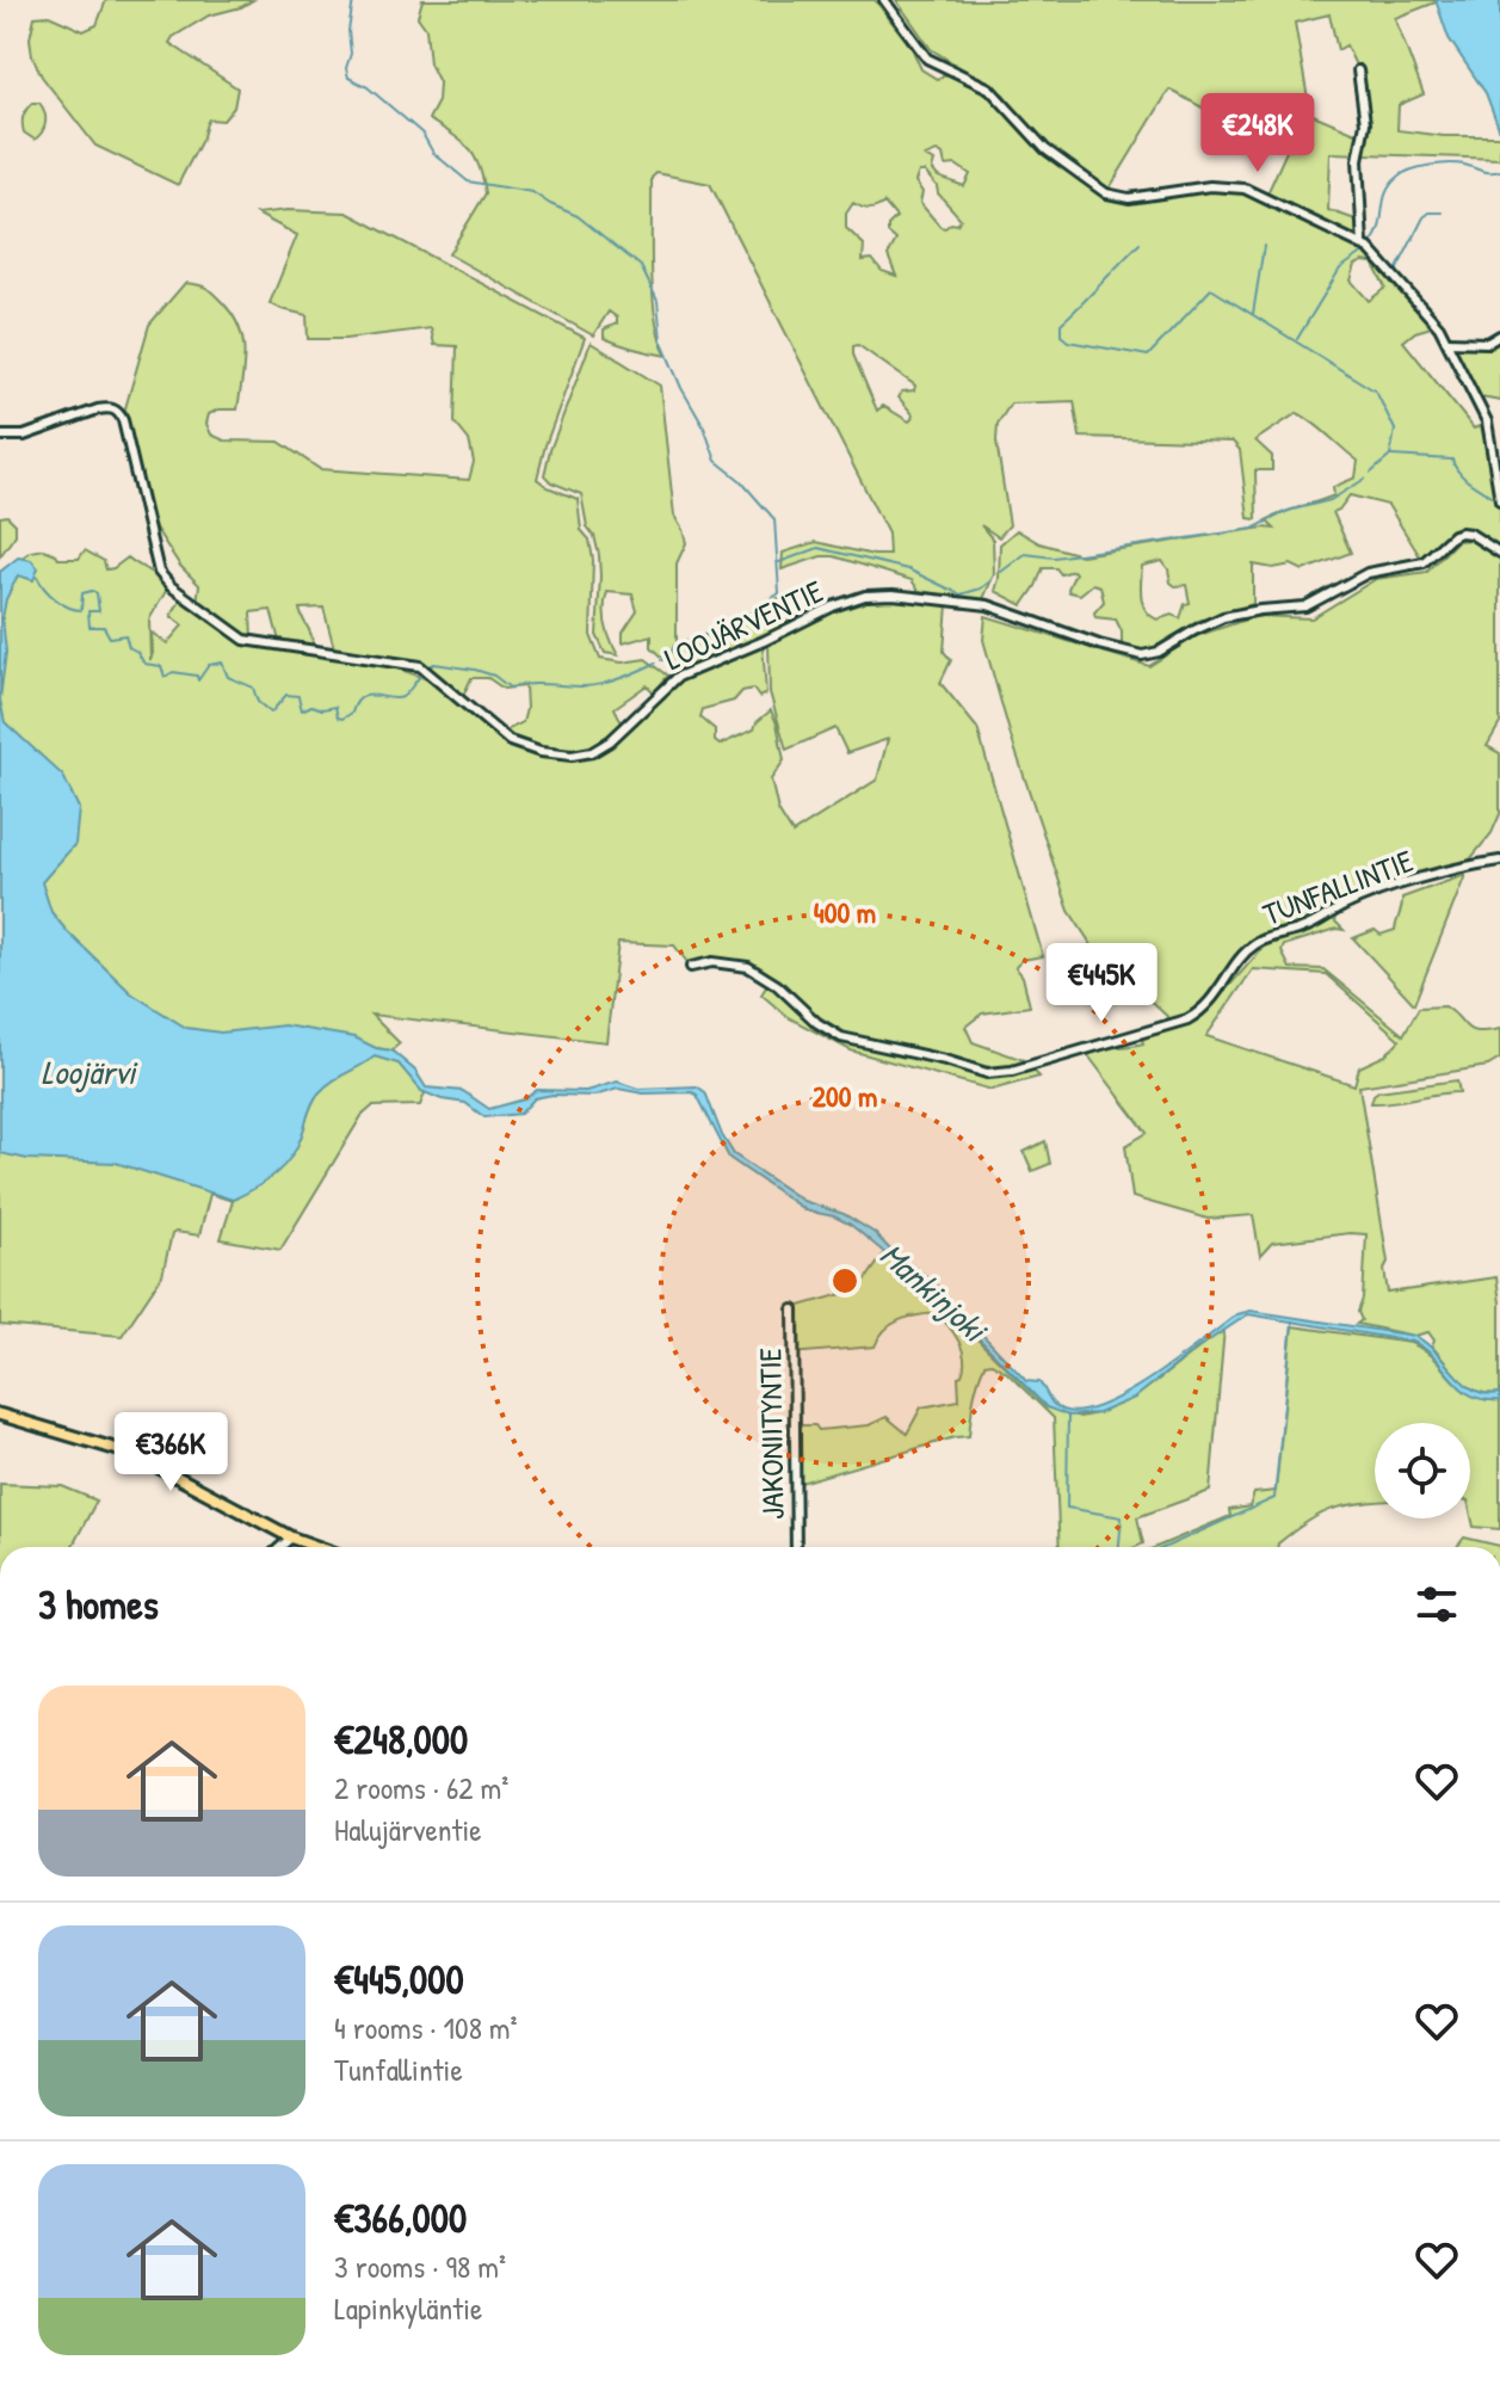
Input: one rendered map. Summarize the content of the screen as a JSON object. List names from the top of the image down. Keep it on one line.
{"streets":{"street":["LOOJÄRVENTIE","TUNFALLINTIE","JAKONIITYNTIE"]},"water":["Loojärvi","Mankinjoki"],"page":{"price":["€248K","€445K","€366K"],"heading":"3 homes","list":[{"name":"€248,000","note":"2 rooms · 62 m² · Halujärventie"},{"name":"€445,000","note":"4 rooms · 108 m² · Tunfallintie"},{"name":"€366,000","note":"3 rooms · 98 m² · Lapinkyläntie"}]},"rings":["400 m","200 m"]}
